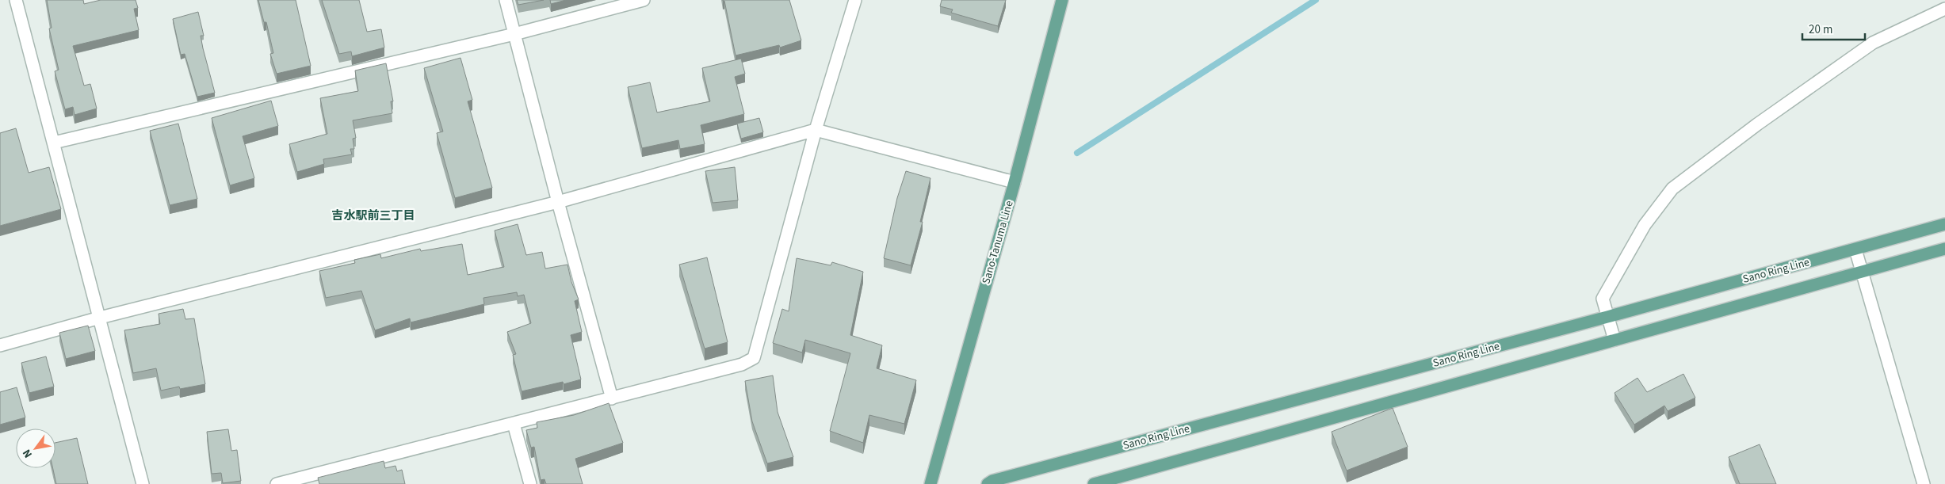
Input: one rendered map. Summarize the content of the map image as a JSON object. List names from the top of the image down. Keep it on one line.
{"streets":{"main road":["Sano-Tanuma Line","Sano Ring Line"]},"districts":["吉水駅前三丁目"],"scale_bar":"20 m","north":"bottom left"}
